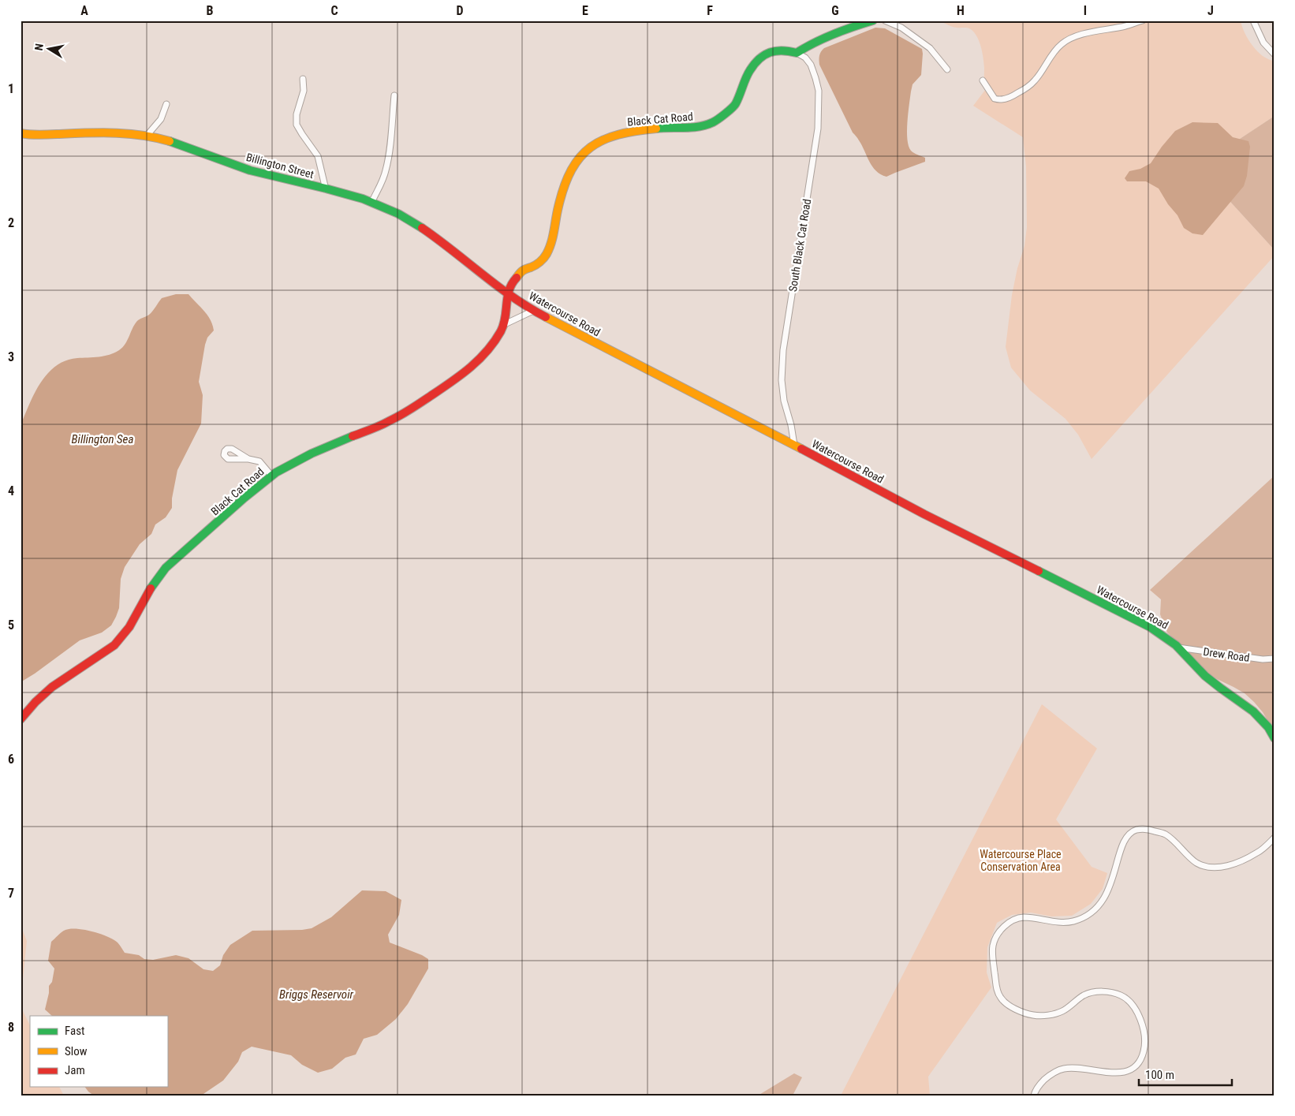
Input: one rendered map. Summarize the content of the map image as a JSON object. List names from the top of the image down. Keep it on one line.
{"streets":{"street":["Black Cat Road","Billington Street","South Black Cat Road","Watercourse Road","Drew Road"]},"crossings":[["Black Cat Road","Billington Street"],["Black Cat Road","South Black Cat Road"],["Black Cat Road","Watercourse Road"],["Billington Street","Watercourse Road"],["South Black Cat Road","Watercourse Road"],["Watercourse Road","Drew Road"]],"water":["Billington Sea","Briggs Reservoir"],"parks":["Watercourse Place Conservation Area"],"legend":["Fast","Slow","Jam"],"scale_bar":"100 m","north":"left","grid":{"columns":["A","B","C","D","E","F","G","H","I","J"],"rows":["1","2","3","4","5","6","7","8"]}}
